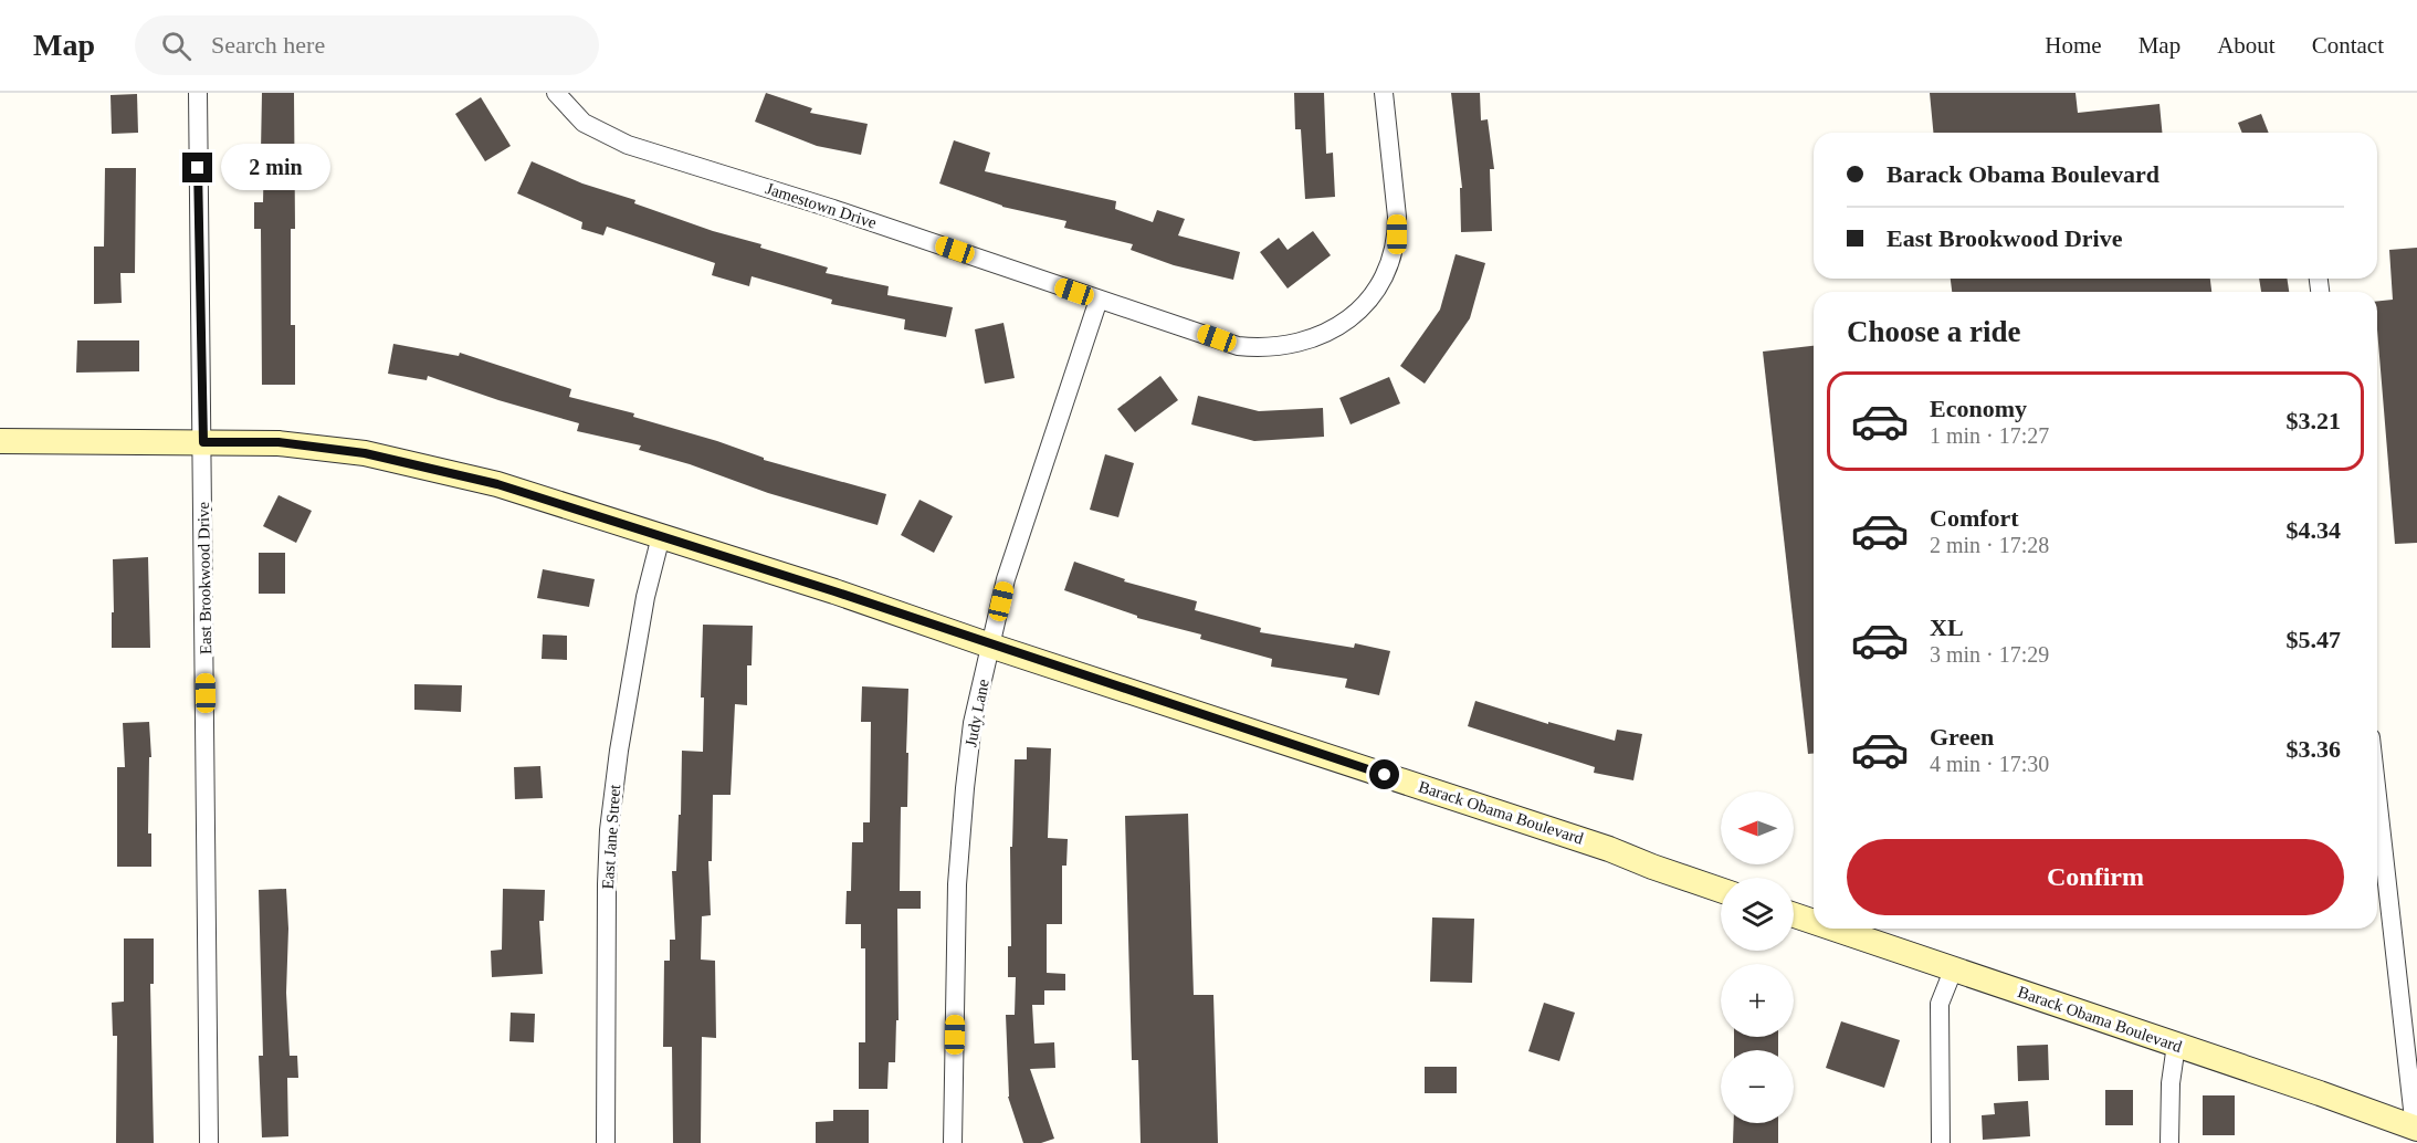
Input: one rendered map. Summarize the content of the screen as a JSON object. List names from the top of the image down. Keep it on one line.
{"streets":{"main road":["Barack Obama Boulevard"],"street":["Jamestown Drive","East Brookwood Drive","Judy Lane","East Jane Street"]},"crossings":[["Jamestown Drive","Judy Lane"],["East Brookwood Drive","Barack Obama Boulevard"],["Judy Lane","Barack Obama Boulevard"],["Barack Obama Boulevard","East Jane Street"]],"north":"left","page":{"header":"Map","search":"Search here","nav":["Home","Map","About","Contact"],"banner":["Barack Obama Boulevard","East Brookwood Drive"],"bubble":"2 min","heading":"Choose a ride","list":[{"name":"Economy","note":"1 min · 17:27","value":"$3.21"},{"name":"Comfort","note":"2 min · 17:28","value":"$4.34"},{"name":"XL","note":"3 min · 17:29","value":"$5.47"},{"name":"Green","note":"4 min · 17:30","value":"$3.36"}],"map_buttons":["+","−"],"buttons":"Confirm"}}
